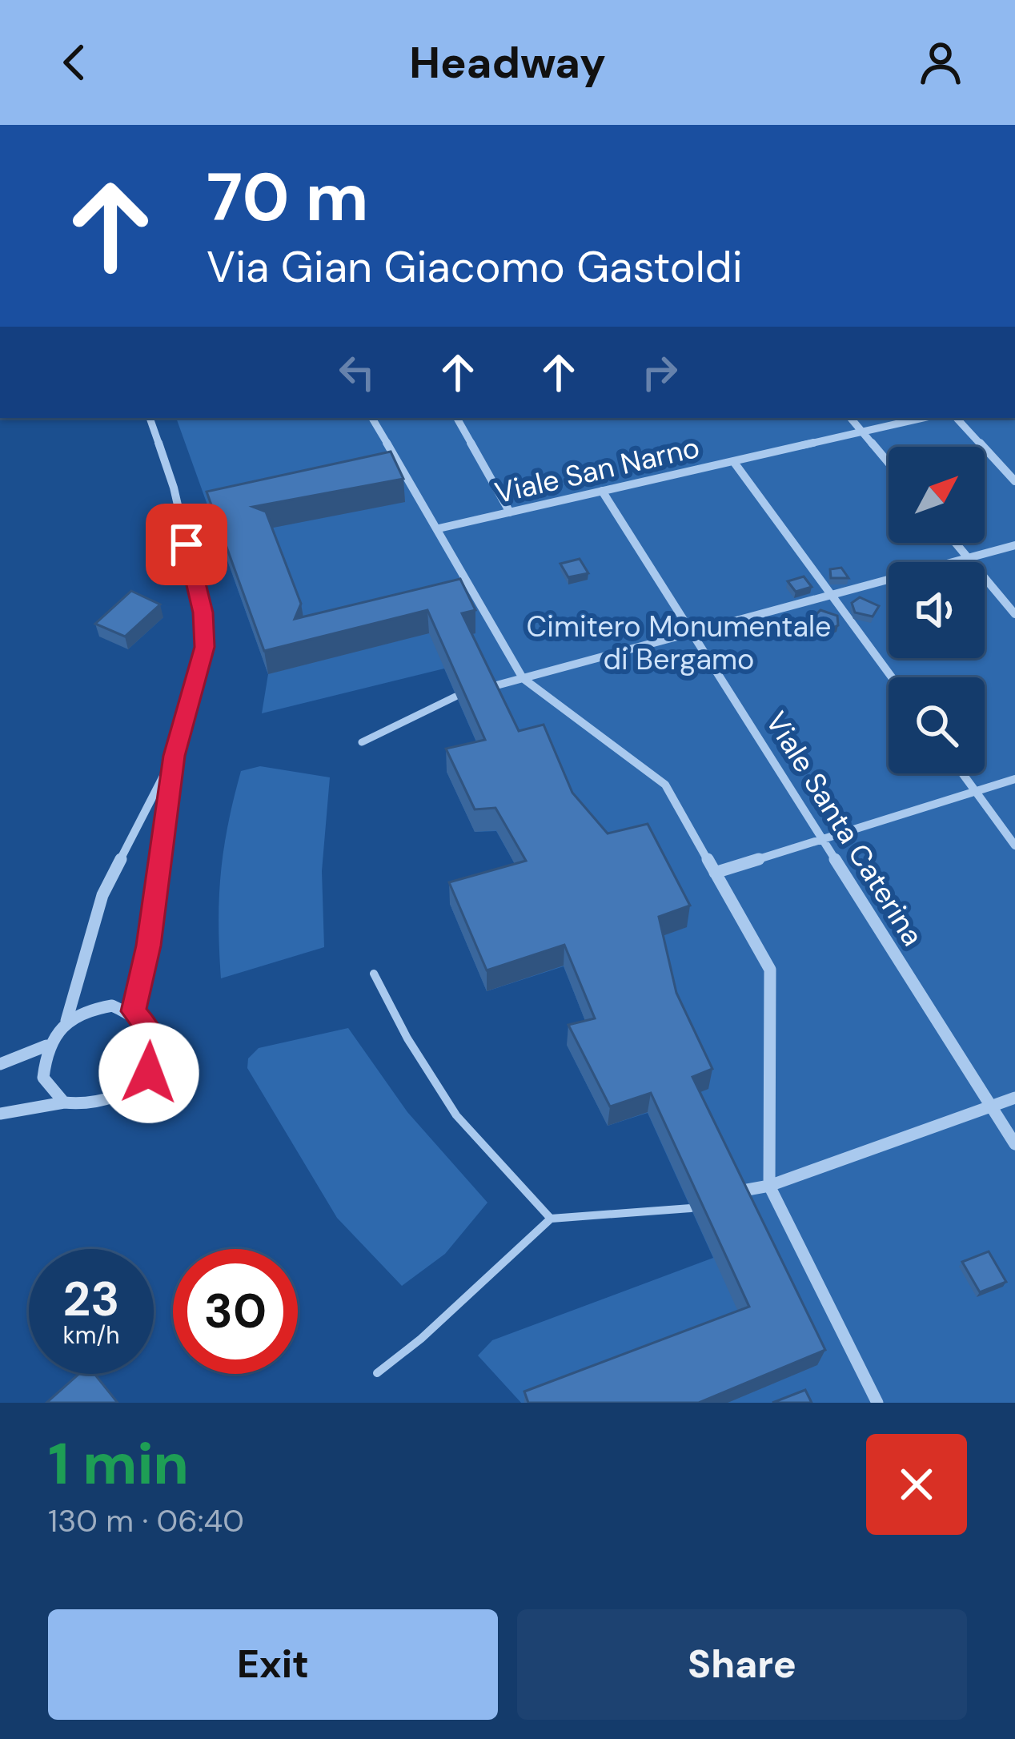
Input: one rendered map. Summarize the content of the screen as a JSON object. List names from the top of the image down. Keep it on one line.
{"streets":{"street":["Viale San Narno","Viale Santa Caterina"]},"crossings":[["Viale San Narno","Viale Santa Caterina"]],"parks":["Cimitero Monumentale di Bergamo"],"north":"top right","page":{"header":"Headway","turn":["70 m","Via Gian Giacomo Gastoldi"],"speed":"23 km/h","limit":"30","heading":["1 min","130 m · 06:40"],"buttons":["Exit","Share"]}}
